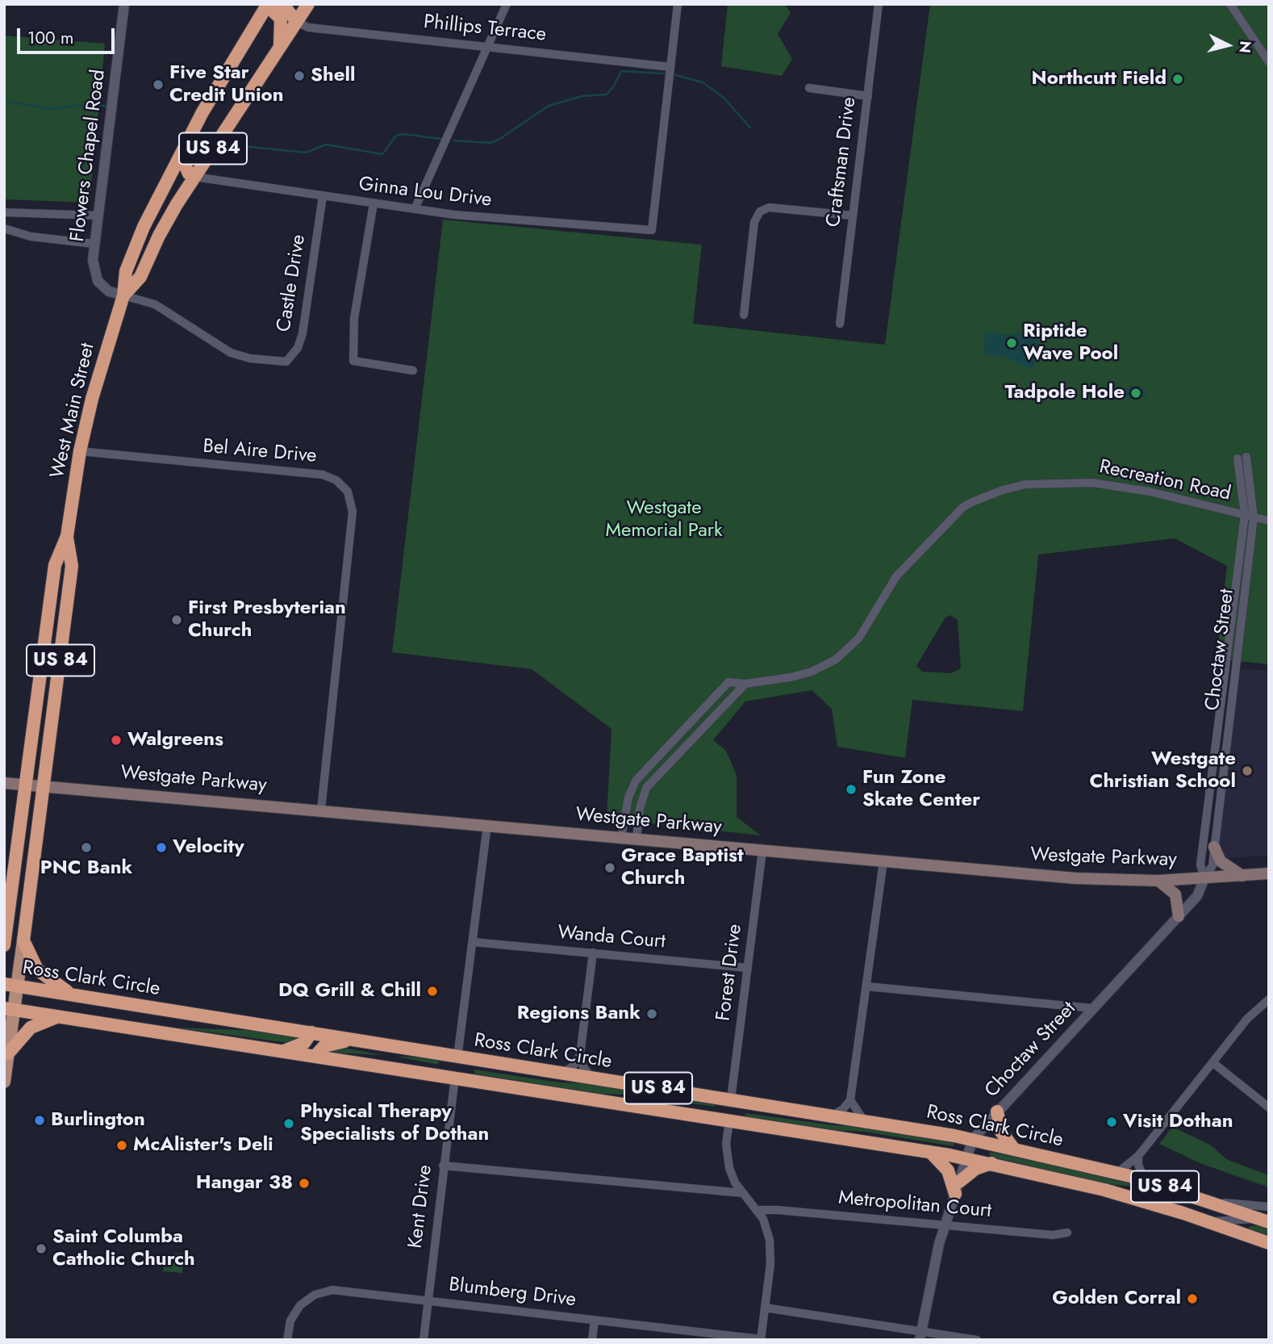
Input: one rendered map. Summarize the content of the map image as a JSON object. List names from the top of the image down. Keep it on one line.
{"streets":{"highway":["US 84","West Main Street","Ross Clark Circle"],"main road":["Westgate Parkway"],"street":["Phillips Terrace","Flowers Chapel Road","Craftsman Drive","Ginna Lou Drive","Castle Drive","Bel Aire Drive","Recreation Road","Choctaw Street","Wanda Court","Forest Drive","Metropolitan Court","Kent Drive","Blumberg Drive"]},"crossings":[["Phillips Terrace","Ginna Lou Drive"],["Phillips Terrace","West Main Street"],["US 84","West Main Street"],["US 84","Ross Clark Circle"],["Flowers Chapel Road","Castle Drive"],["Flowers Chapel Road","West Main Street"],["Ginna Lou Drive","Castle Drive"],["Ginna Lou Drive","West Main Street"],["Castle Drive","West Main Street"],["West Main Street","Bel Aire Drive"],["West Main Street","Westgate Parkway"],["West Main Street","Ross Clark Circle"],["Bel Aire Drive","Westgate Parkway"],["Recreation Road","Choctaw Street"],["Recreation Road","Westgate Parkway"],["Choctaw Street","Westgate Parkway"],["Choctaw Street","Ross Clark Circle"],["Choctaw Street","Metropolitan Court"],["Westgate Parkway","Forest Drive"],["Wanda Court","Forest Drive"],["Forest Drive","Ross Clark Circle"],["Ross Clark Circle","Kent Drive"],["Kent Drive","Blumberg Drive"]],"parks":["Westgate Memorial Park"],"places":["Shell","Northcutt Field","Five Star Credit Union","Riptide Wave Pool","Tadpole Hole","First Presbyterian Church","Walgreens","Westgate Christian School","Fun Zone Skate Center","PNC Bank","Velocity","Grace Baptist Church","DQ Grill & Chill","Regions Bank","Burlington","Visit Dothan","Physical Therapy Specialists of Dothan","McAlister's Deli","Hangar 38","Saint Columba Catholic Church","Golden Corral"],"scale_bar":"100 m","north":"right"}
